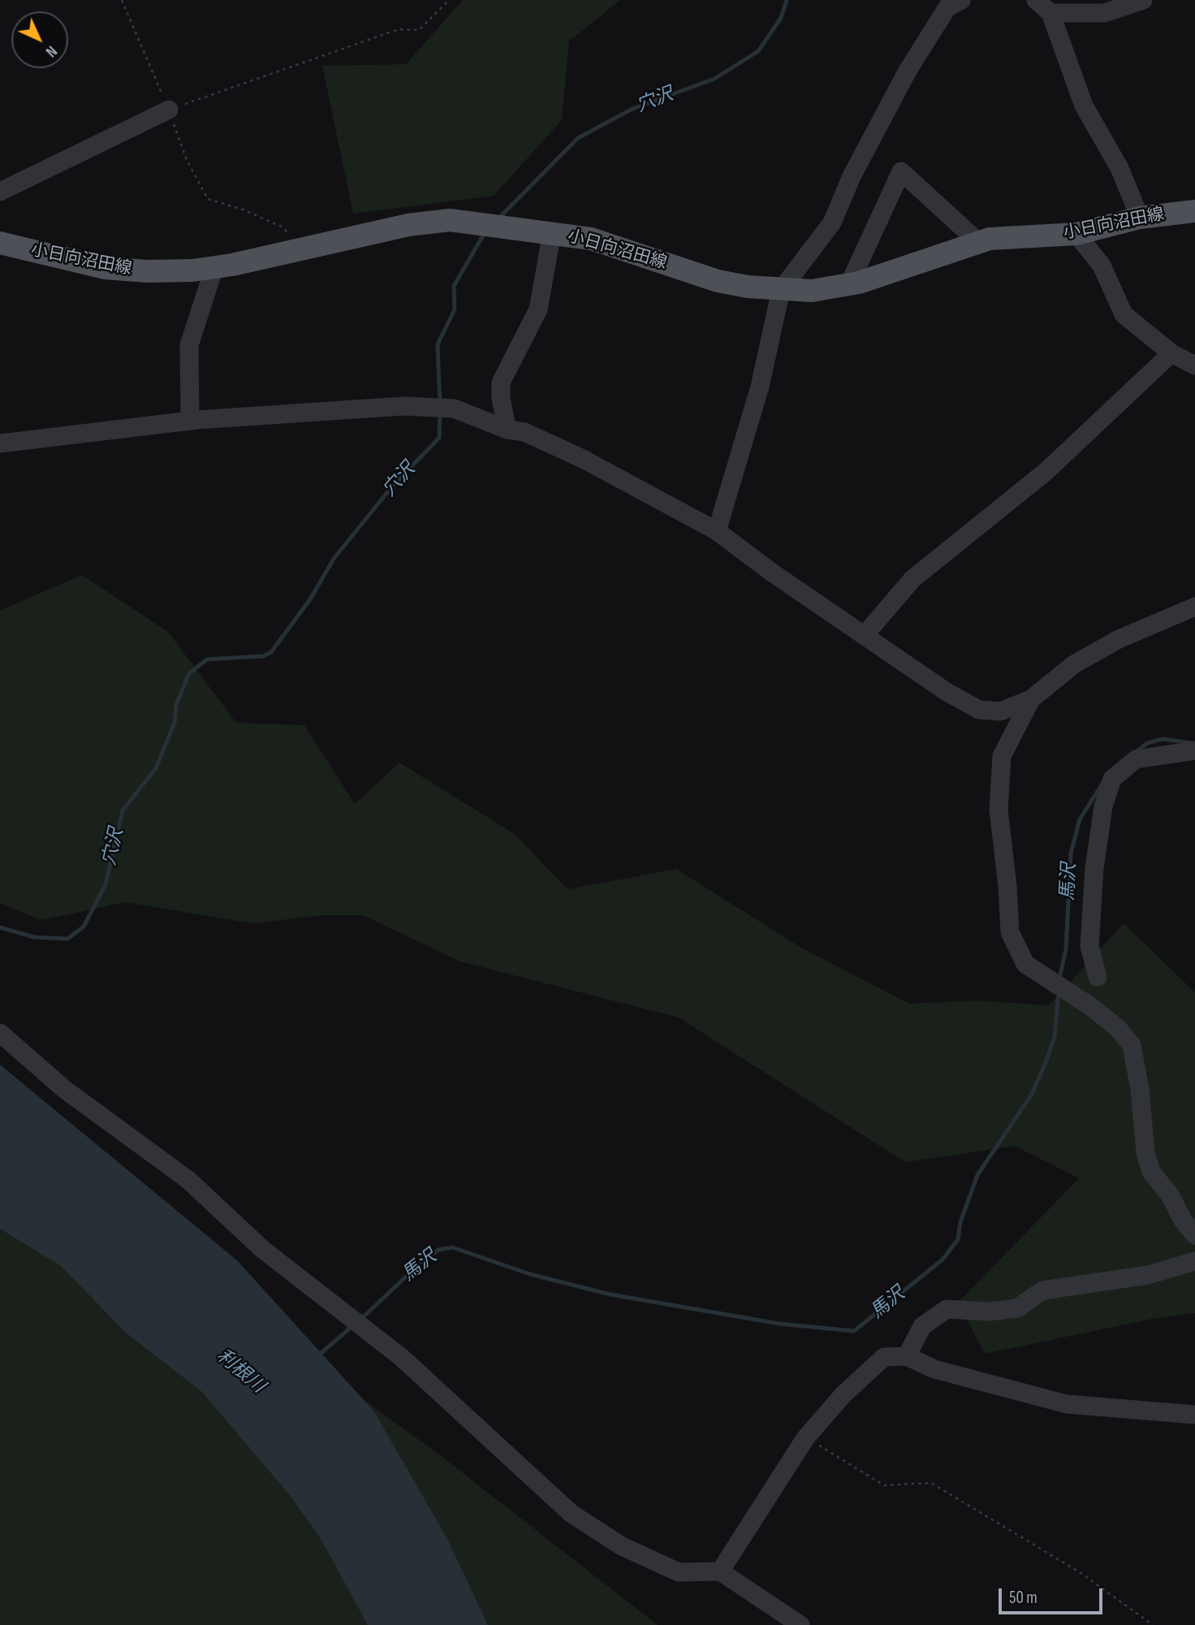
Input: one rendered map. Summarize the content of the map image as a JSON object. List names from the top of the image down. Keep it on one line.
{"streets":{"main road":["小日向沼田線"]},"water":["穴沢","馬沢","利根川"],"scale_bar":"50 m","north":"bottom right"}
